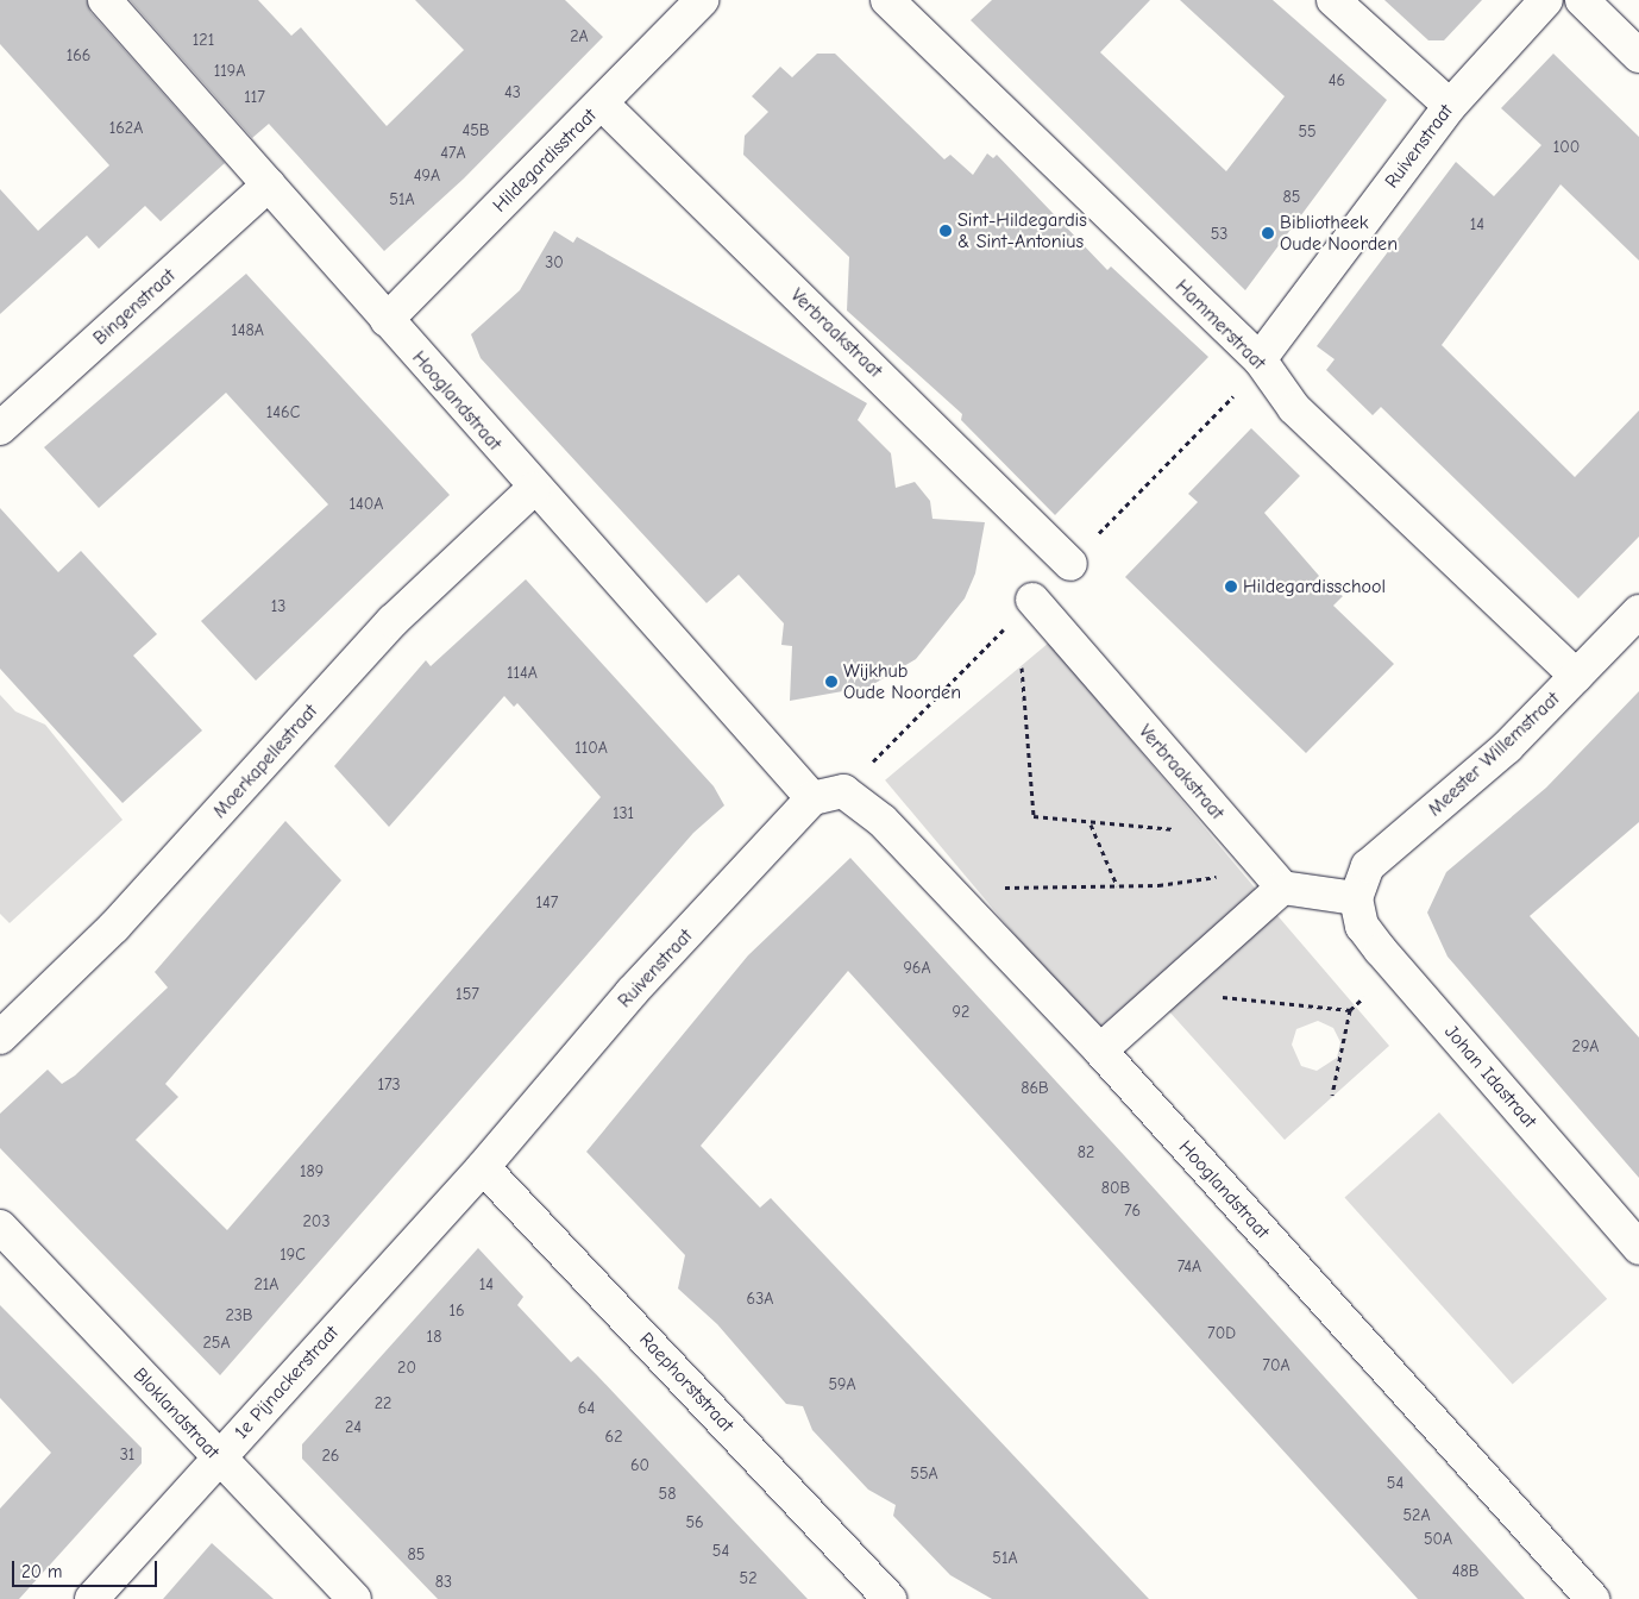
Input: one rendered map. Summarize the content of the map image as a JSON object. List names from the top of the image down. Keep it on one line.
{"streets":{"street":["Ruivenstraat","Hildegardisstraat","Bingenstraat","Hammerstraat","Verbraakstraat","Hooglandstraat","Meester Willemstraat","Moerkapellestraat","Johan Idastraat","1e Pijnackerstraat","Raephorststraat","Bloklandstraat"]},"crossings":[["Ruivenstraat","Hammerstraat"],["Ruivenstraat","Hooglandstraat"],["Ruivenstraat","1e Pijnackerstraat"],["Ruivenstraat","Raephorststraat"],["Hildegardisstraat","Verbraakstraat"],["Hildegardisstraat","Hooglandstraat"],["Bingenstraat","Hooglandstraat"],["Hammerstraat","Meester Willemstraat"],["Hooglandstraat","Moerkapellestraat"],["Meester Willemstraat","Johan Idastraat"],["1e Pijnackerstraat","Raephorststraat"],["1e Pijnackerstraat","Bloklandstraat"]],"places":["Sint-Hildegardis & Sint-Antonius","Bibliotheek Oude Noorden","Hildegardisschool","Wijkhub Oude Noorden"],"house_numbers":["2A","121","166","119A","46","43","117","162A","45B","55","100","47A","49A","85","51A","14","53","30","148A","146C","140A","13","114A","110A","131","147","96A","157","92","29A","173","86B","82","189","80B","76","203","19C","74A","21A","14","63A","16","23B","70D","18","25A","70A","20","59A","22","64","24","62","31","26","60","55A","54","58","52A","56","50A","54","85","51A","48B","52","83"],"scale_bar":"20 m"}
